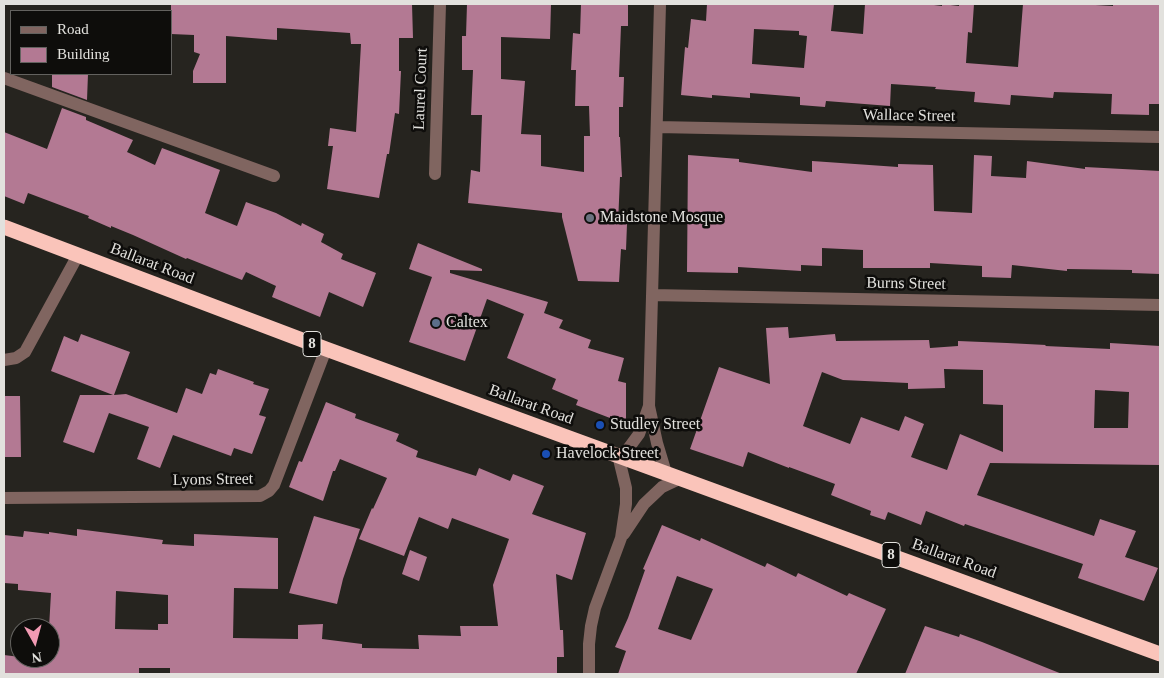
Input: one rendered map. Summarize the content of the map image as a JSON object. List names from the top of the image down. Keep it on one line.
{"streets":{"highway":["Ballarat Road","8"],"street":["Laurel Court","Wallace Street","Burns Street","Lyons Street"]},"crossings":[["Ballarat Road","Lyons Street"]],"places":["Maidstone Mosque","Caltex","Studley Street","Havelock Street"],"legend":["Road","Building"],"north":"bottom"}
